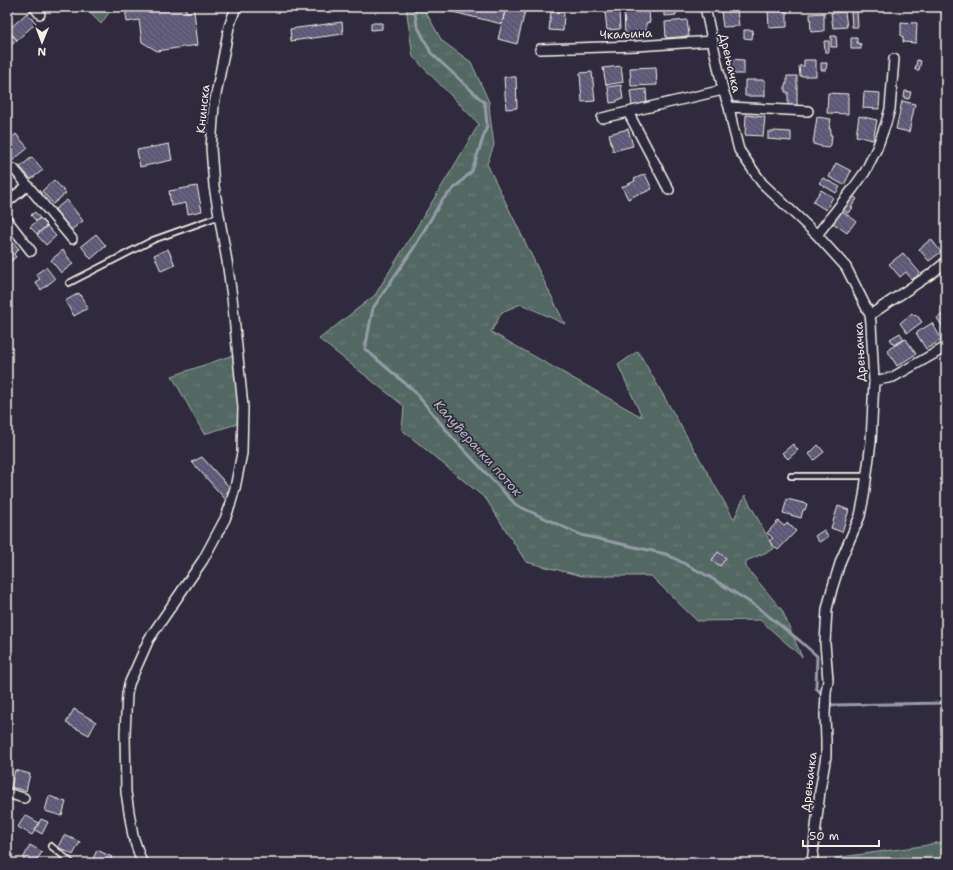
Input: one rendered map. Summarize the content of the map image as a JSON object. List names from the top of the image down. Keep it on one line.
{"streets":{"street":["Чкаљина","Дрењачка","Книнска"]},"crossings":[["Чкаљина","Дрењачка"]],"water":["Калуђерачки поток"],"scale_bar":"50 m","north":"bottom"}
